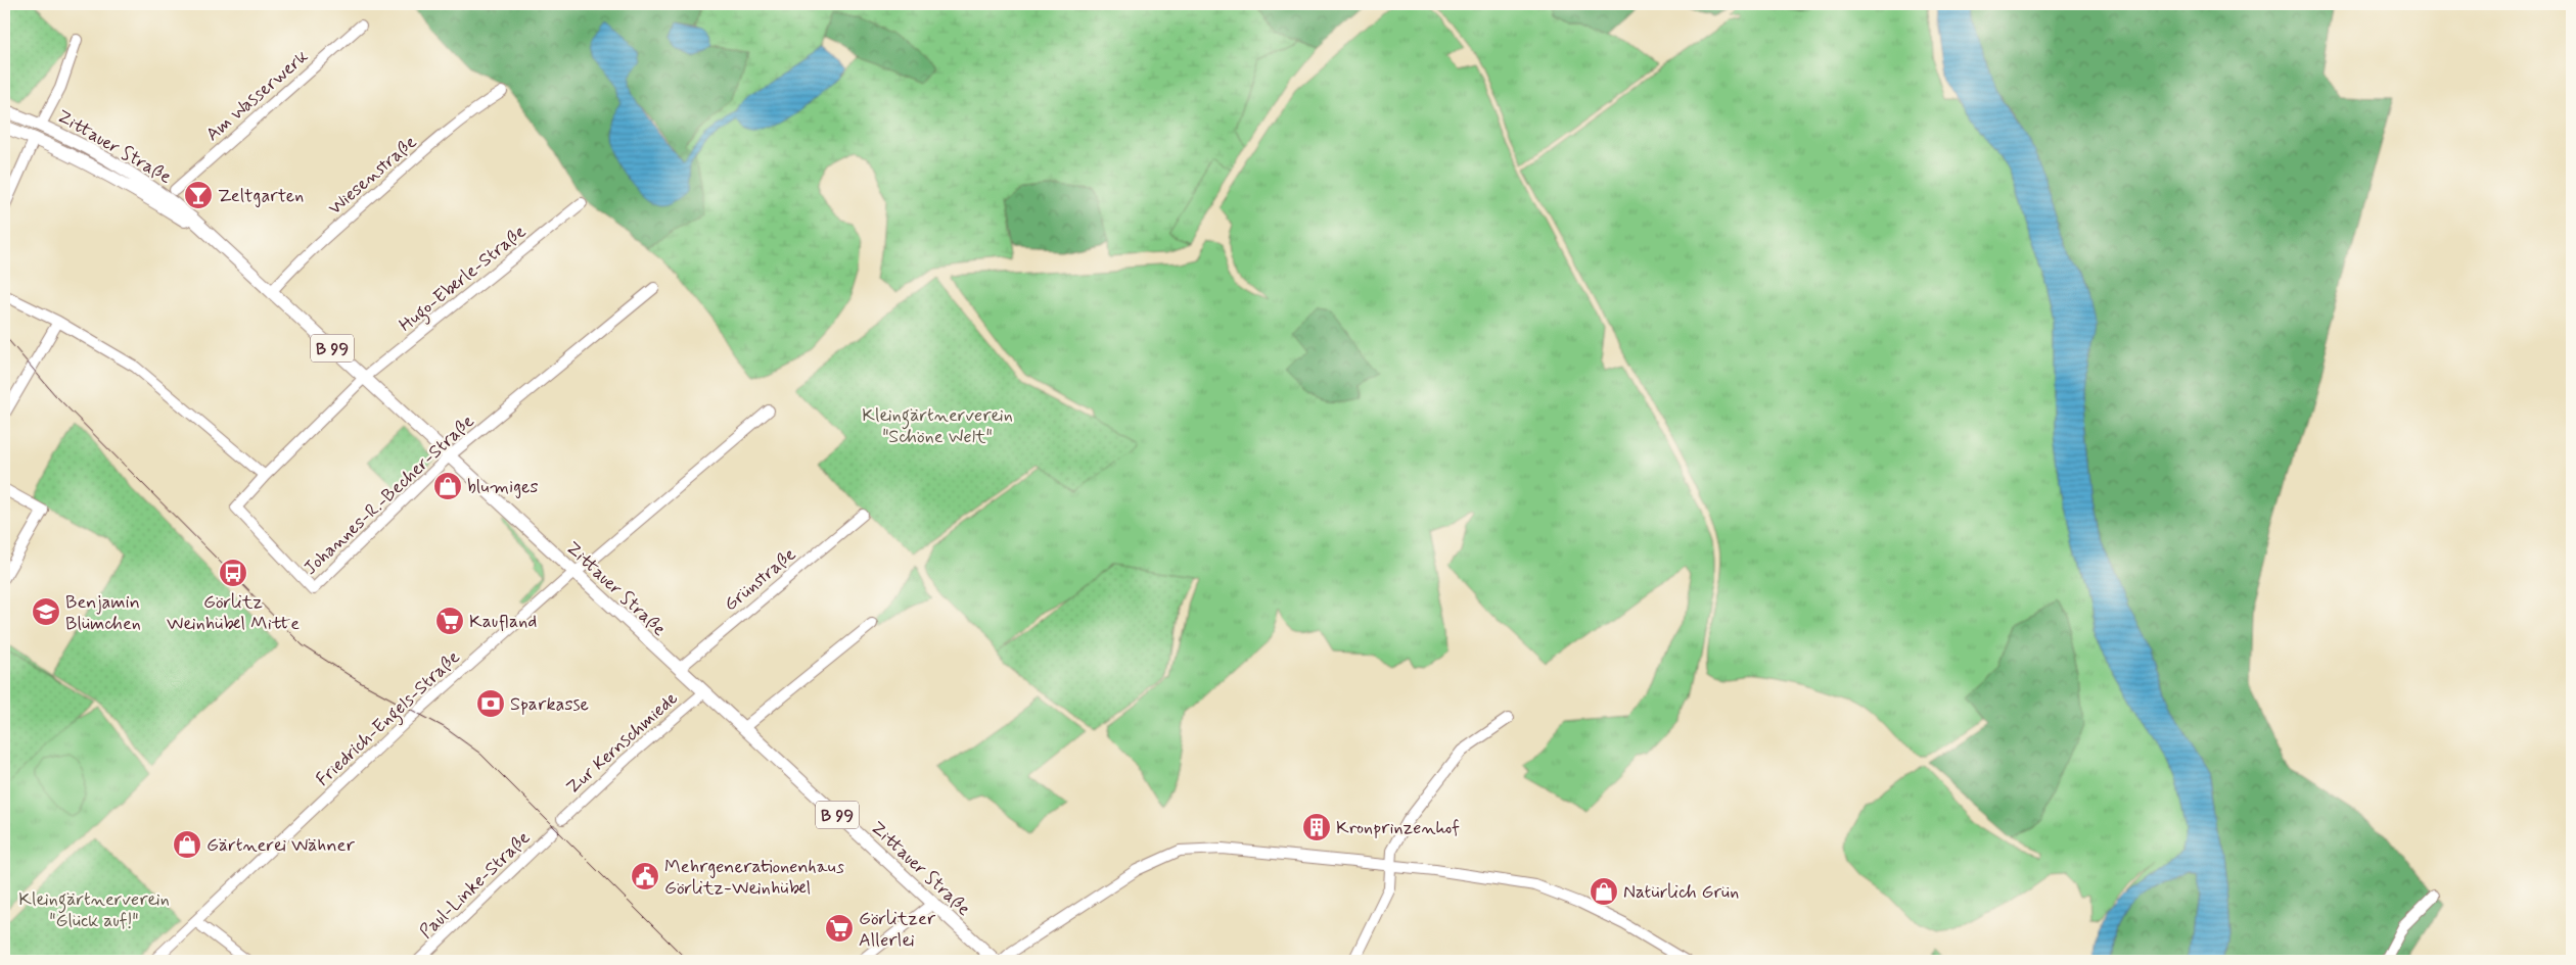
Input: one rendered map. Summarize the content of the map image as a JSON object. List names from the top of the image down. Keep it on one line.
{"streets":{"main road":["Zittauer Straße","B 99"],"street":["Am Wasserwerk","Wiesenstraße","Hugo-Eberle-Straße","Johannes-R.-Becher-Straße","Grünstraße","Friedrich-Engels-Straße","Zur Kernschmiede","Paul-Linke-Straße"]},"crossings":[["Zittauer Straße","Wiesenstraße"],["Zittauer Straße","Hugo-Eberle-Straße"],["Zittauer Straße","Johannes-R.-Becher-Straße"],["Zittauer Straße","Grünstraße"],["Zittauer Straße","Friedrich-Engels-Straße"],["Zittauer Straße","Zur Kernschmiede"],["Hugo-Eberle-Straße","Johannes-R.-Becher-Straße"]],"parks":["Kleingärtnerverein \"Schöne Welt\"","Kleingärtnerverein \"Glück auf!\""],"places":{"bar":["Zeltgarten"],"shop":["blumiges","Gärtnerei Wähner","Natürlich Grün"],"bus stop":["Görlitz Weinhübel Mitte"],"school or university":["Benjamin Blümchen"],"supermarket":["Kaufland","Görlitzer Allerlei"],"bank":["Sparkasse"],"building":["Kronprinzenhof"],"public building":["Mehrgenerationenhaus Görlitz-Weinhübel"]}}
